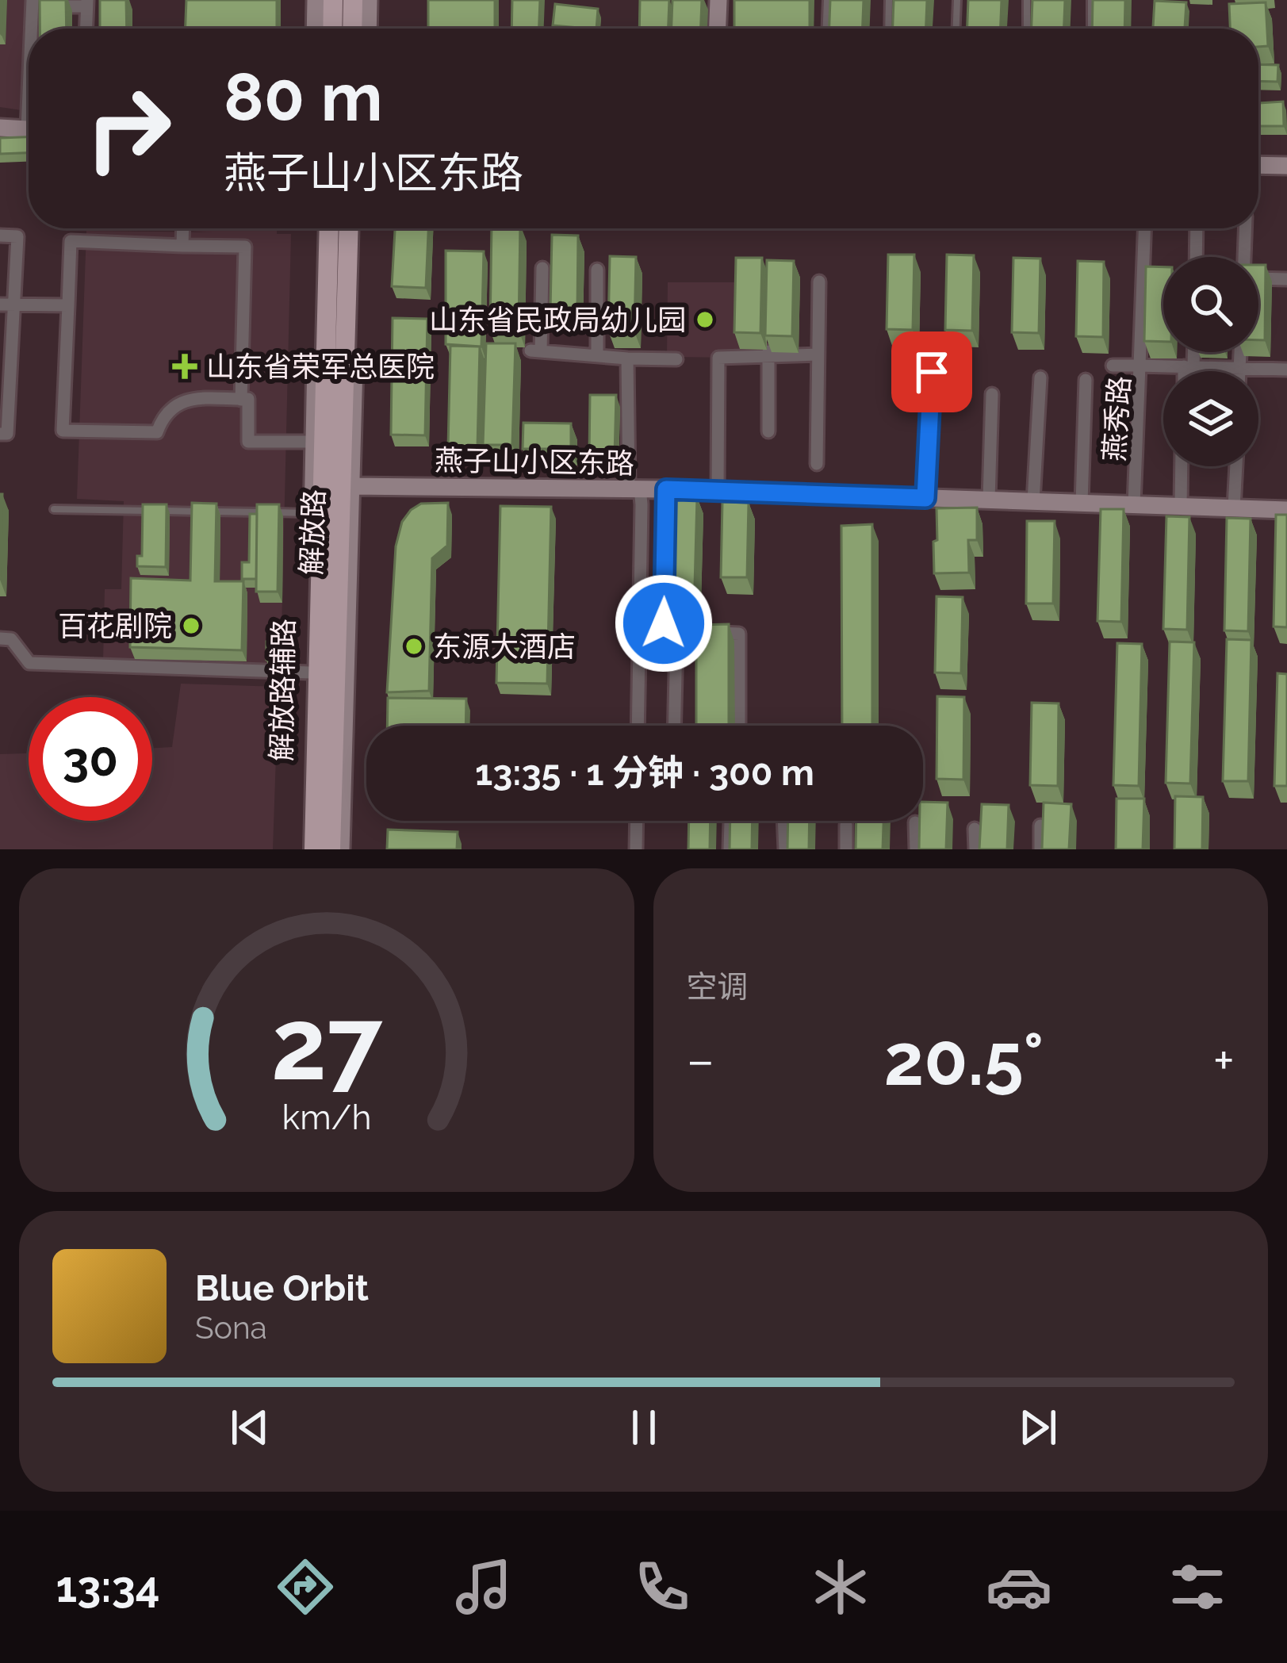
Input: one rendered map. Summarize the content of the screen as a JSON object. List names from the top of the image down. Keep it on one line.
{"streets":{"main road":["解放路"],"street":["燕秀路","燕子山小区东路","解放路辅路"]},"crossings":[["燕秀路","燕子山小区东路"],["解放路","解放路辅路"]],"places":{"other":["山东省民政局幼儿园","百花剧院","东源大酒店"],"health":["山东省荣军总医院"]},"page":{"turn":["80 m","燕子山小区东路"],"limit":"30","trip":"13:35 · 1 分钟 · 300 m","tile":"空调","heat":["−","20.5°","+"],"song":["Blue Orbit","Sona"],"tabs":"13:34","gauge":["27","km/h"]}}
